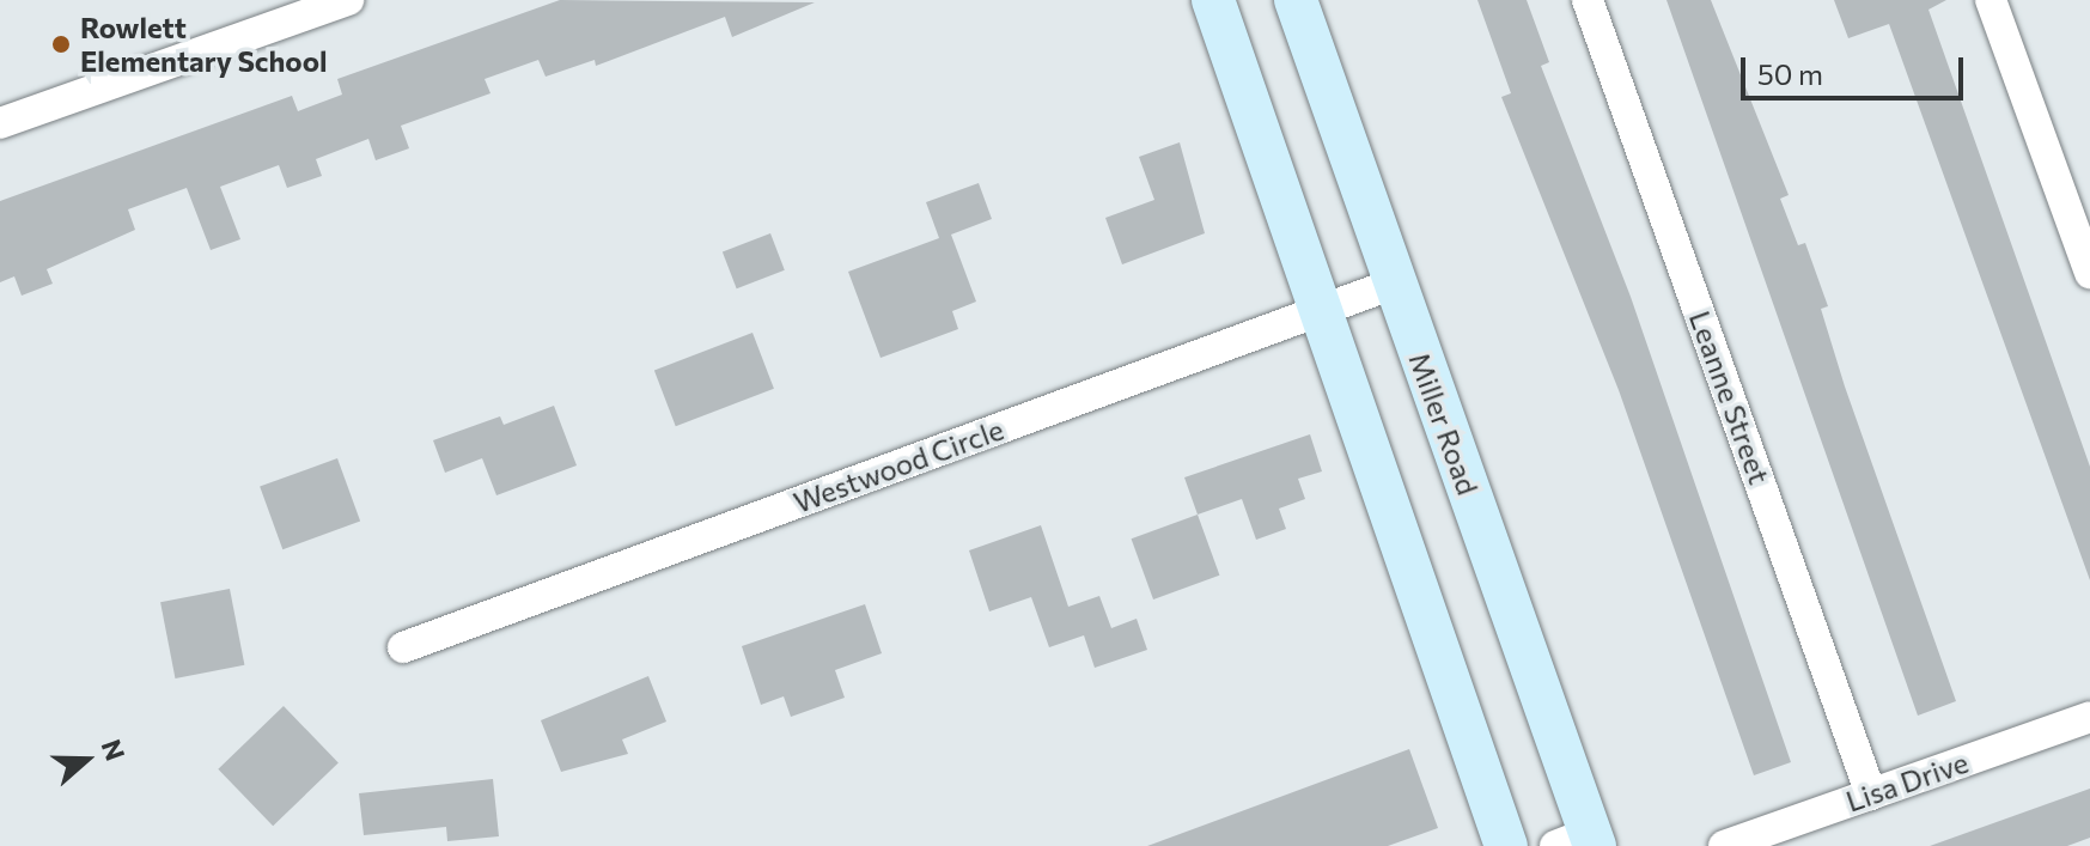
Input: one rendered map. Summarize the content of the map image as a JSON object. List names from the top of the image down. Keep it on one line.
{"streets":{"main road":["Miller Road"],"street":["Leanne Street","Westwood Circle","Lisa Drive"]},"crossings":[["Leanne Street","Lisa Drive"],["Miller Road","Westwood Circle"]],"places":["Rowlett Elementary School"],"scale_bar":"50 m","north":"right"}
